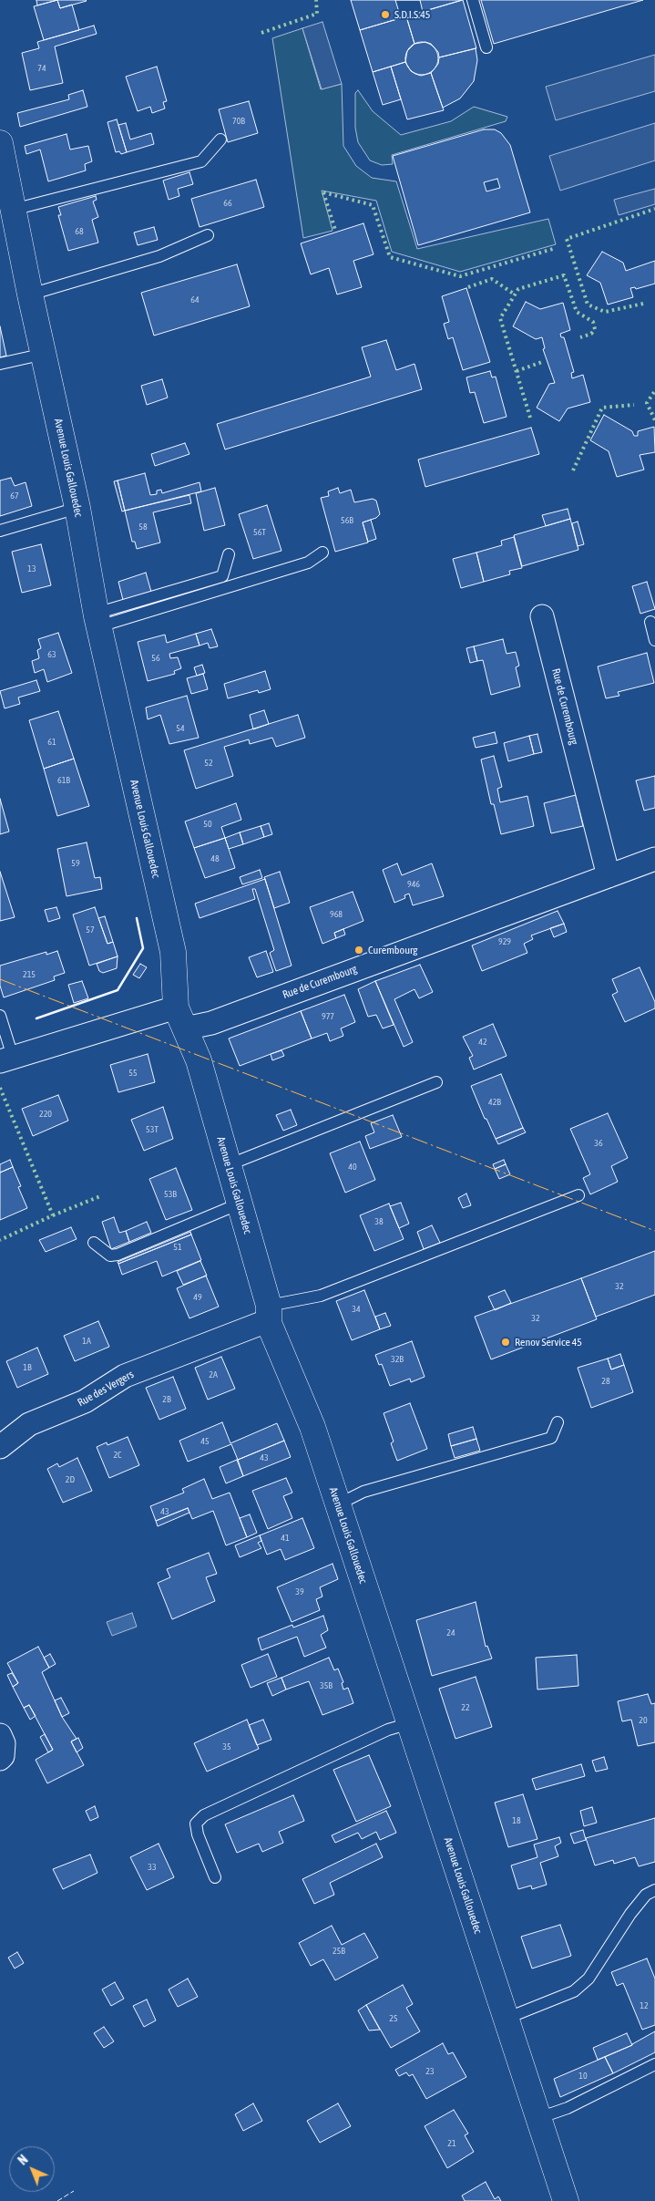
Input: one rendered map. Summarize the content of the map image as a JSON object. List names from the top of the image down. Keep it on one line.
{"streets":{"main road":["Avenue Louis Gallouedec"],"street":["Rue de Curembourg","Rue des Vergers"]},"crossings":[["Avenue Louis Gallouedec","Rue de Curembourg"],["Avenue Louis Gallouedec","Rue des Vergers"]],"places":["S.D.I.S.45","Curembourg","Renov Service 45"],"house_numbers":["74","70B","66","68","64","67","56B","58","56T","13","63","56","54","61","52","61B","50","48","59","946","968","57","929","215","977","42","55","42B","220","53T","36","40","53B","38","51","32","49","34","32","1A","32B","1B","2A","28","2B","45","2C","43","2D","43","41","39","24","35B","22","20","35","18","33","25B","12","25","23","10","21"],"north":"top left"}
